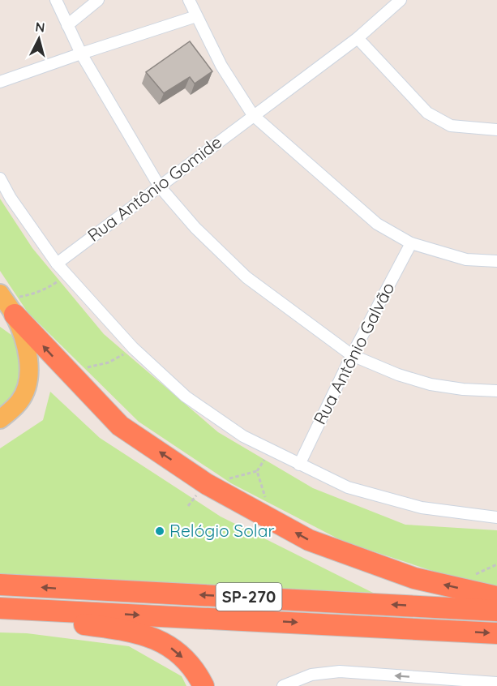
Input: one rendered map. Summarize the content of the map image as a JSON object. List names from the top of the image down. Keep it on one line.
{"streets":{"highway":["SP-270"],"street":["Rua Antônio Gomide","Rua Antônio Galvão"]},"places":["Relógio Solar"],"north":"top"}
